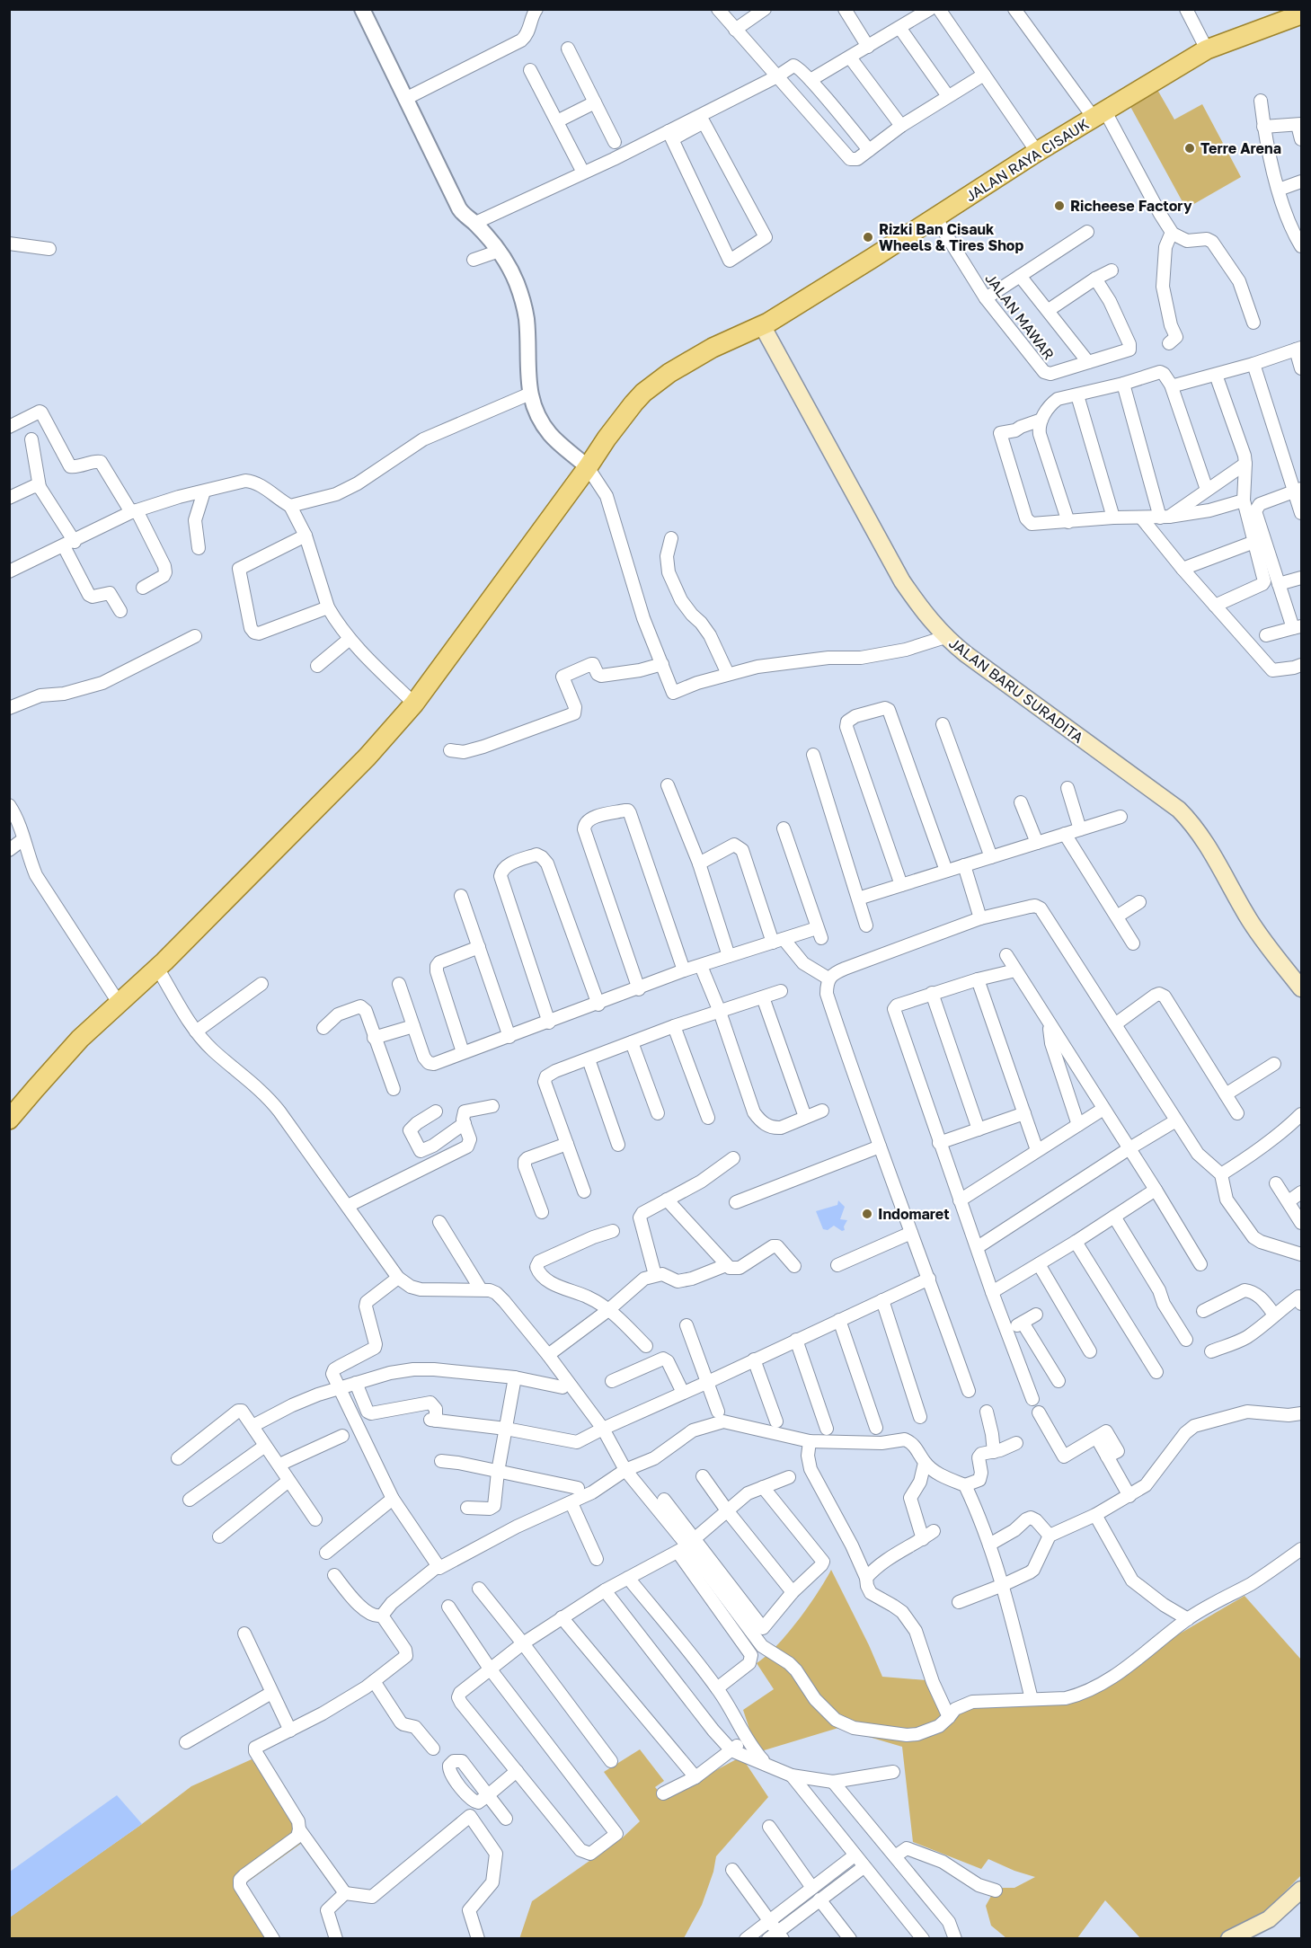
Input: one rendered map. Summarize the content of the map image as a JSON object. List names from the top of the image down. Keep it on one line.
{"streets":{"main road":["JALAN RAYA CISAUK","JALAN BARU SURADITA"],"street":["JALAN MAWAR"]},"crossings":[["JALAN RAYA CISAUK","JALAN MAWAR"],["JALAN RAYA CISAUK","JALAN BARU SURADITA"]],"places":["Terre Arena","Richeese Factory","Rizki Ban Cisauk Wheels & Tires Shop","Indomaret"]}
